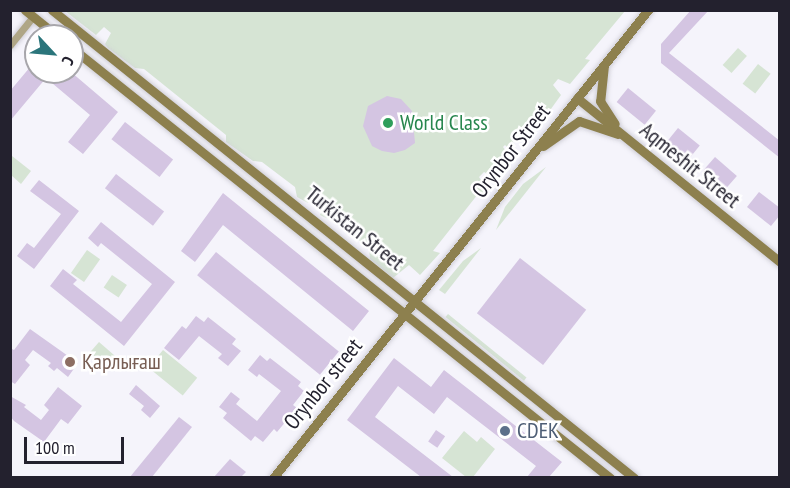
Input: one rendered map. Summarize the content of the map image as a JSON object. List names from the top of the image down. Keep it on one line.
{"streets":{"main road":["Orynbor Street","Aqmeshit Street","Turkistan Street","Orynbor street"]},"crossings":[["Orynbor Street","Aqmeshit Street"],["Orynbor Street","Turkistan Street"],["Orynbor Street","Orynbor street"],["Turkistan Street","Orynbor street"]],"places":["World Class","Қарлығаш","CDEK"],"scale_bar":"100 m","north":"bottom right"}
